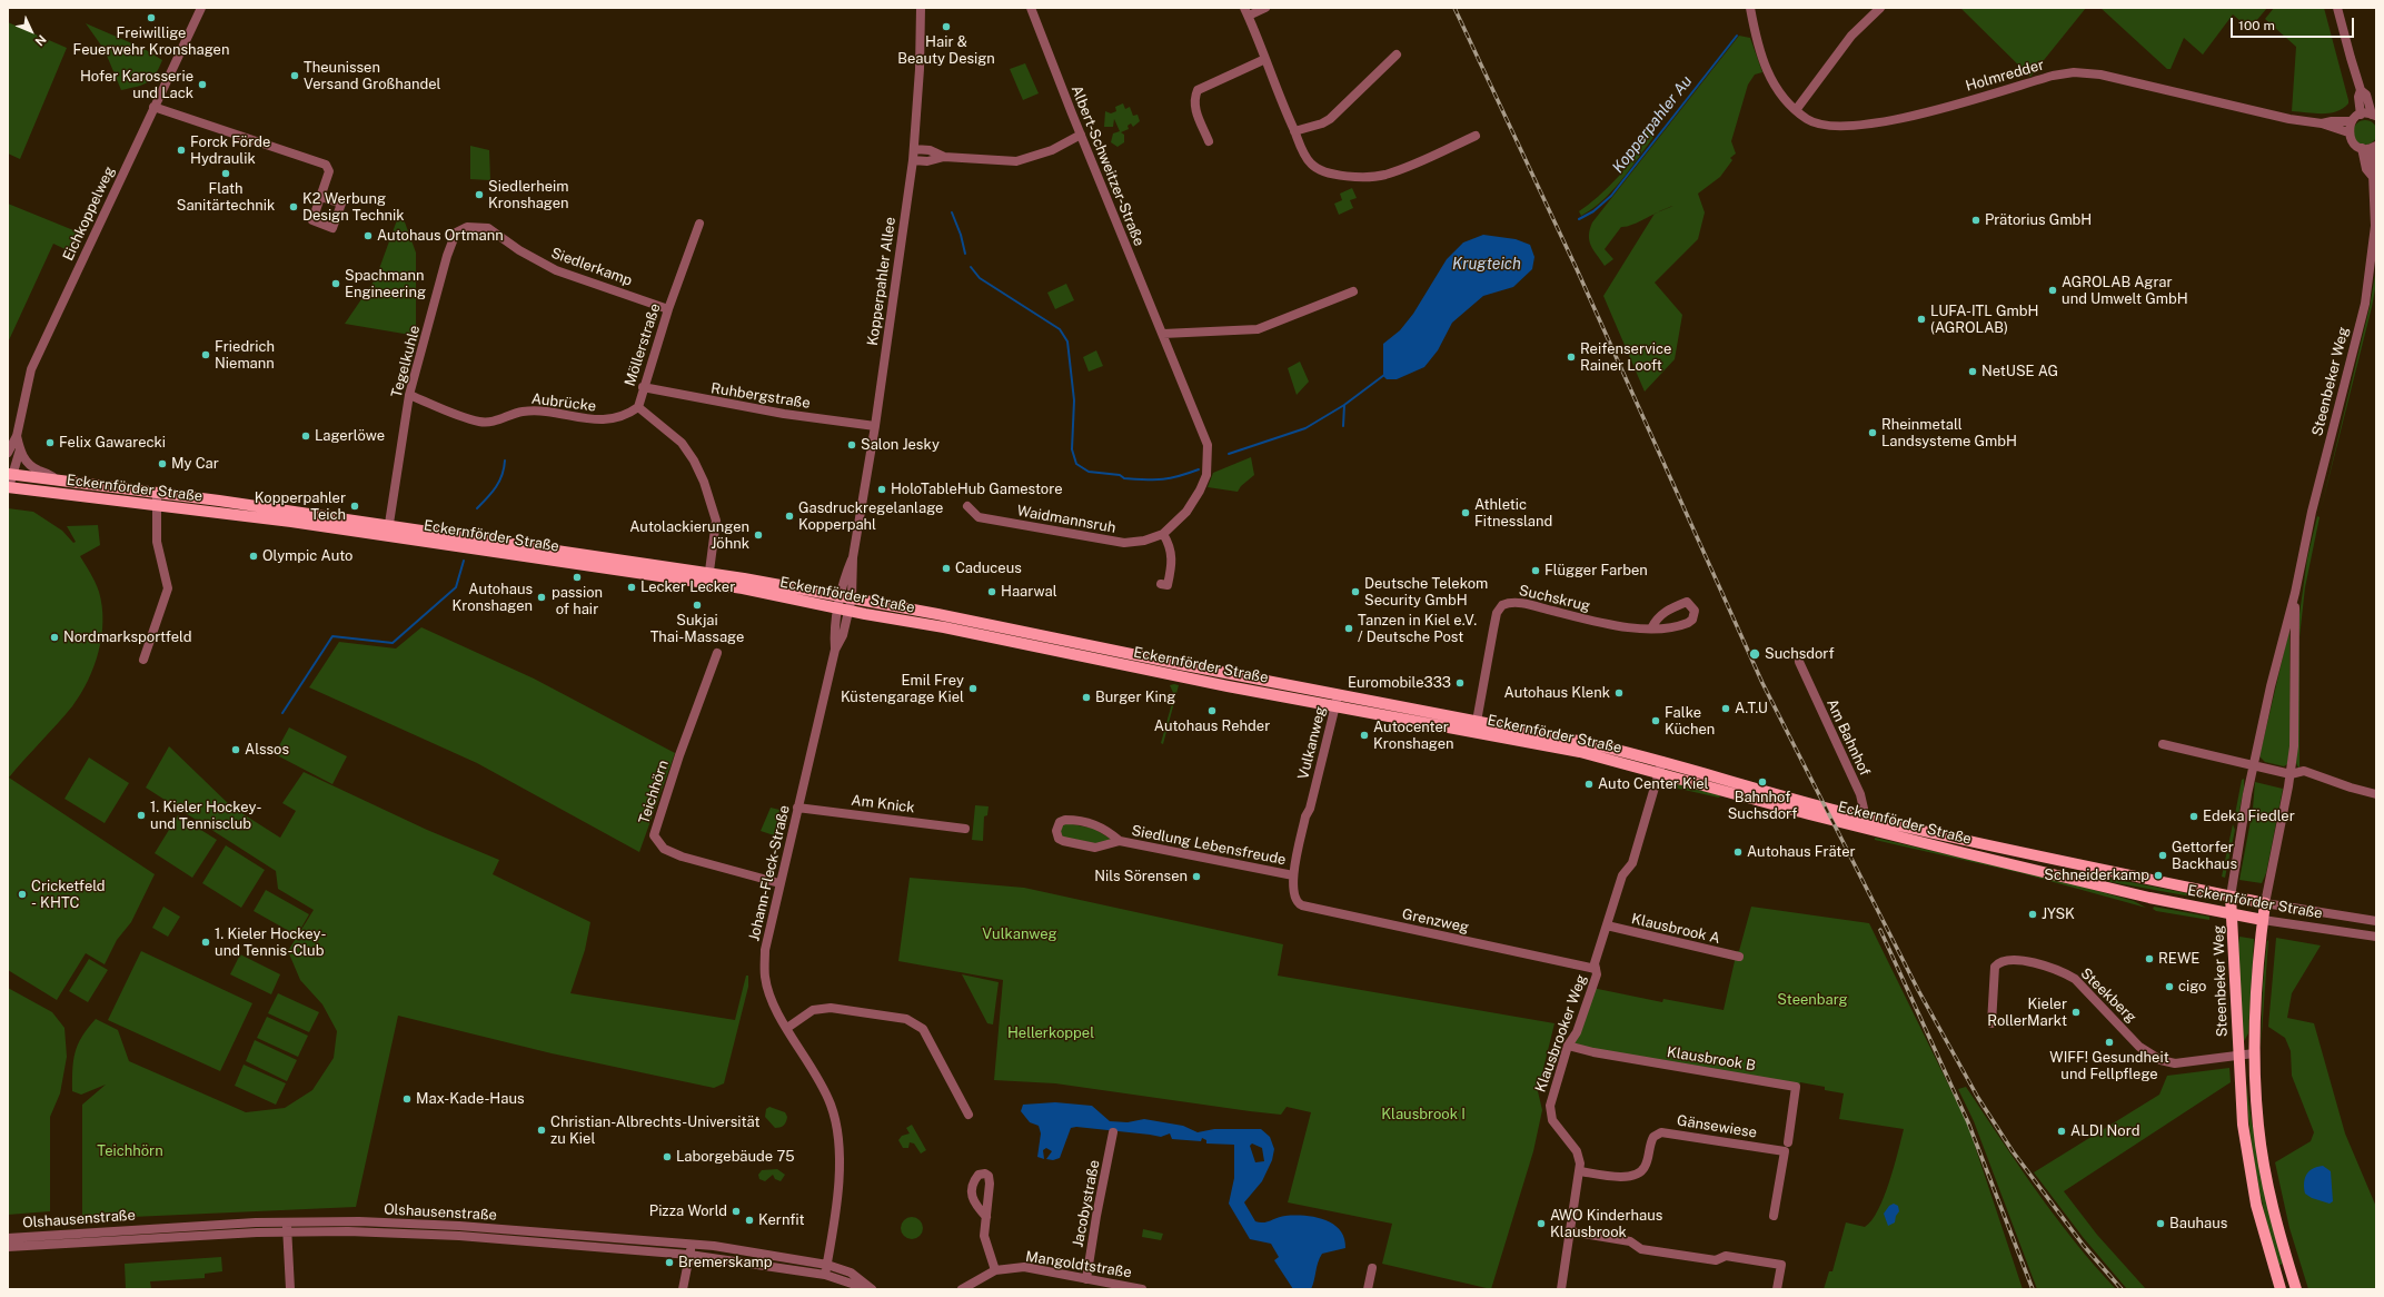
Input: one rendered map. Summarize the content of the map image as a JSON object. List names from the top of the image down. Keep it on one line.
{"streets":{"main road":["Steenbeker Weg","Eckernförder Straße"],"street":["Holmredder","Albert-Schweitzer-Straße","Eichkoppelweg","Siedlerkamp","Kopperpahler Allee","Möllerstraße","Tegelkuhle","Ruhbergstraße","Aubrücke","Waidmannsruh","Suchskrug","Am Bahnhof","Vulkanweg","Teichhörn","Am Knick","Siedlung Lebensfreude","Johann-Fleck-Straße","Grenzweg","Klausbrook A","Steekberg","Klausbrooker Weg","Klausbrook B","Gänsewiese","Jacobystraße","Olshausenstraße","Mangoldtstraße"]},"crossings":[["Holmredder","Steenbeker Weg"],["Albert-Schweitzer-Straße","Waidmannsruh"],["Eichkoppelweg","Eckernförder Straße"],["Siedlerkamp","Möllerstraße"],["Siedlerkamp","Tegelkuhle"],["Kopperpahler Allee","Ruhbergstraße"],["Kopperpahler Allee","Eckernförder Straße"],["Kopperpahler Allee","Johann-Fleck-Straße"],["Möllerstraße","Ruhbergstraße"],["Möllerstraße","Aubrücke"],["Möllerstraße","Eckernförder Straße"],["Tegelkuhle","Aubrücke"],["Tegelkuhle","Eckernförder Straße"],["Steenbeker Weg","Eckernförder Straße"],["Steenbeker Weg","Steekberg"],["Eckernförder Straße","Suchskrug"],["Eckernförder Straße","Am Bahnhof"],["Eckernförder Straße","Vulkanweg"],["Eckernförder Straße","Johann-Fleck-Straße"],["Eckernförder Straße","Klausbrooker Weg"],["Vulkanweg","Siedlung Lebensfreude"],["Vulkanweg","Grenzweg"],["Teichhörn","Johann-Fleck-Straße"],["Am Knick","Johann-Fleck-Straße"],["Siedlung Lebensfreude","Grenzweg"],["Johann-Fleck-Straße","Olshausenstraße"],["Grenzweg","Klausbrooker Weg"],["Klausbrook A","Klausbrooker Weg"],["Klausbrooker Weg","Klausbrook B"],["Klausbrooker Weg","Gänsewiese"],["Jacobystraße","Mangoldtstraße"]],"water":["Kopperpahler Au","Krugteich"],"parks":["Vulkanweg","Steenbarg","Hellerkoppel","Klausbrook I","Teichhörn"],"places":["Freiwillige Feuerwehr Kronshagen","Hair & Beauty Design","Theunissen Versand Großhandel","Hofer Karosserie und Lack","Forck Förde Hydraulik","Flath Sanitärtechnik","Siedlerheim Kronshagen","K2 Werbung Design Technik","Prätorius GmbH","Autohaus Ortmann","Spachmann Engineering","AGROLAB Agrar und Umwelt GmbH","LUFA-ITL GmbH (AGROLAB)","Friedrich Niemann","Reifenservice Rainer Looft","NetUSE AG","Rheinmetall Landsysteme GmbH","Lagerlöwe","Felix Gawarecki","Salon Jesky","My Car","HoloTableHub Gamestore","Kopperpahler Teich","Athletic Fitnessland","Gasdruckregelanlage Kopperpahl","Autolackierungen Jöhnk","Olympic Auto","Caduceus","Flügger Farben","passion of hair","Lecker Lecker","Haarwal","Deutsche Telekom Security GmbH","Autohaus Kronshagen","Sukjai Thai-Massage","Tanzen in Kiel e.V. / Deutsche Post","Nordmarksportfeld","Suchsdorf","Euromobile333","Emil Frey Küstengarage Kiel","Autohaus Klenk","Burger King","A.T.U","Autohaus Rehder","Falke Küchen","Autocenter Kronshagen","Alssos","Bahnhof Suchsdorf","Auto Center Kiel","1. Kieler Hockey- und Tennisclub","Edeka Fiedler","Autohaus Fräter","Gettorfer Backhaus","Schneiderkamp","Nils Sörensen","Cricketfeld - KHTC","JYSK","1. Kieler Hockey- und Tennis-Club","REWE","cigo","Kieler RollerMarkt","WIFF! Gesundheit und Fellpflege","Max-Kade-Haus","Christian-Albrechts-Universität zu Kiel","ALDI Nord","Laborgebäude 75","Pizza World","Kernfit","AWO Kinderhaus Klausbrook","Bauhaus","Bremerskamp"],"scale_bar":"100 m","north":"bottom right"}
